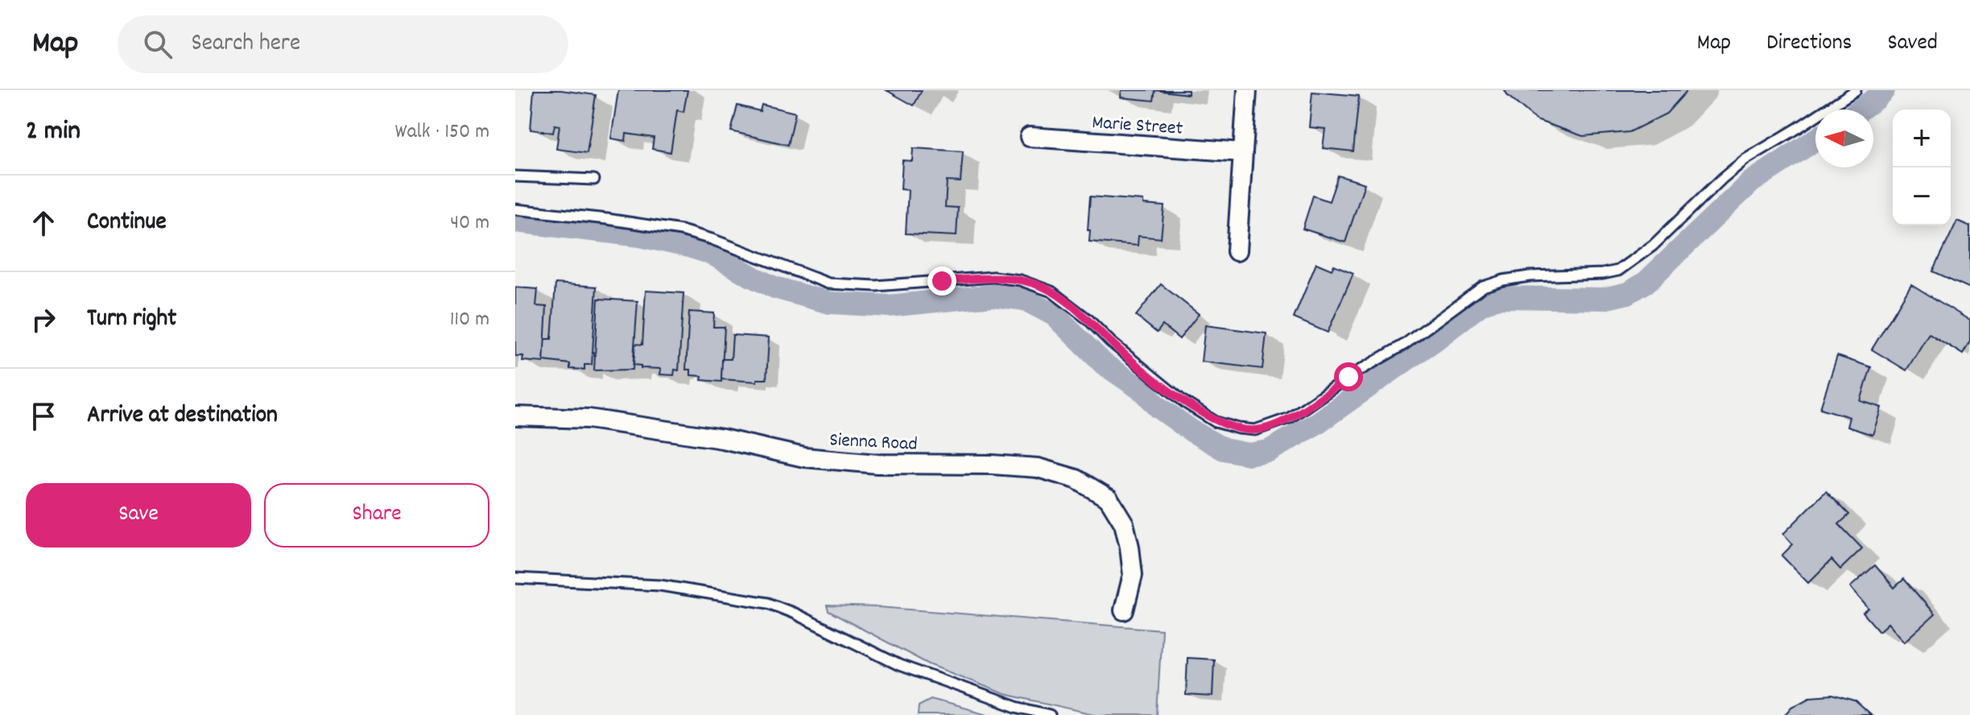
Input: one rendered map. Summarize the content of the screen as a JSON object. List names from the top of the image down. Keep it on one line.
{"streets":{"street":["Marie Street","Sienna Road"]},"north":"left","page":{"header":"Map","search":"Search here","nav":["Map","Directions","Saved"],"heading":["2 min","Walk · 150 m"],"map_buttons":["+","−"],"list":[["Continue","40 m"],["Turn right","110 m"],"Arrive at destination"],"buttons":["Save","Share"]}}
